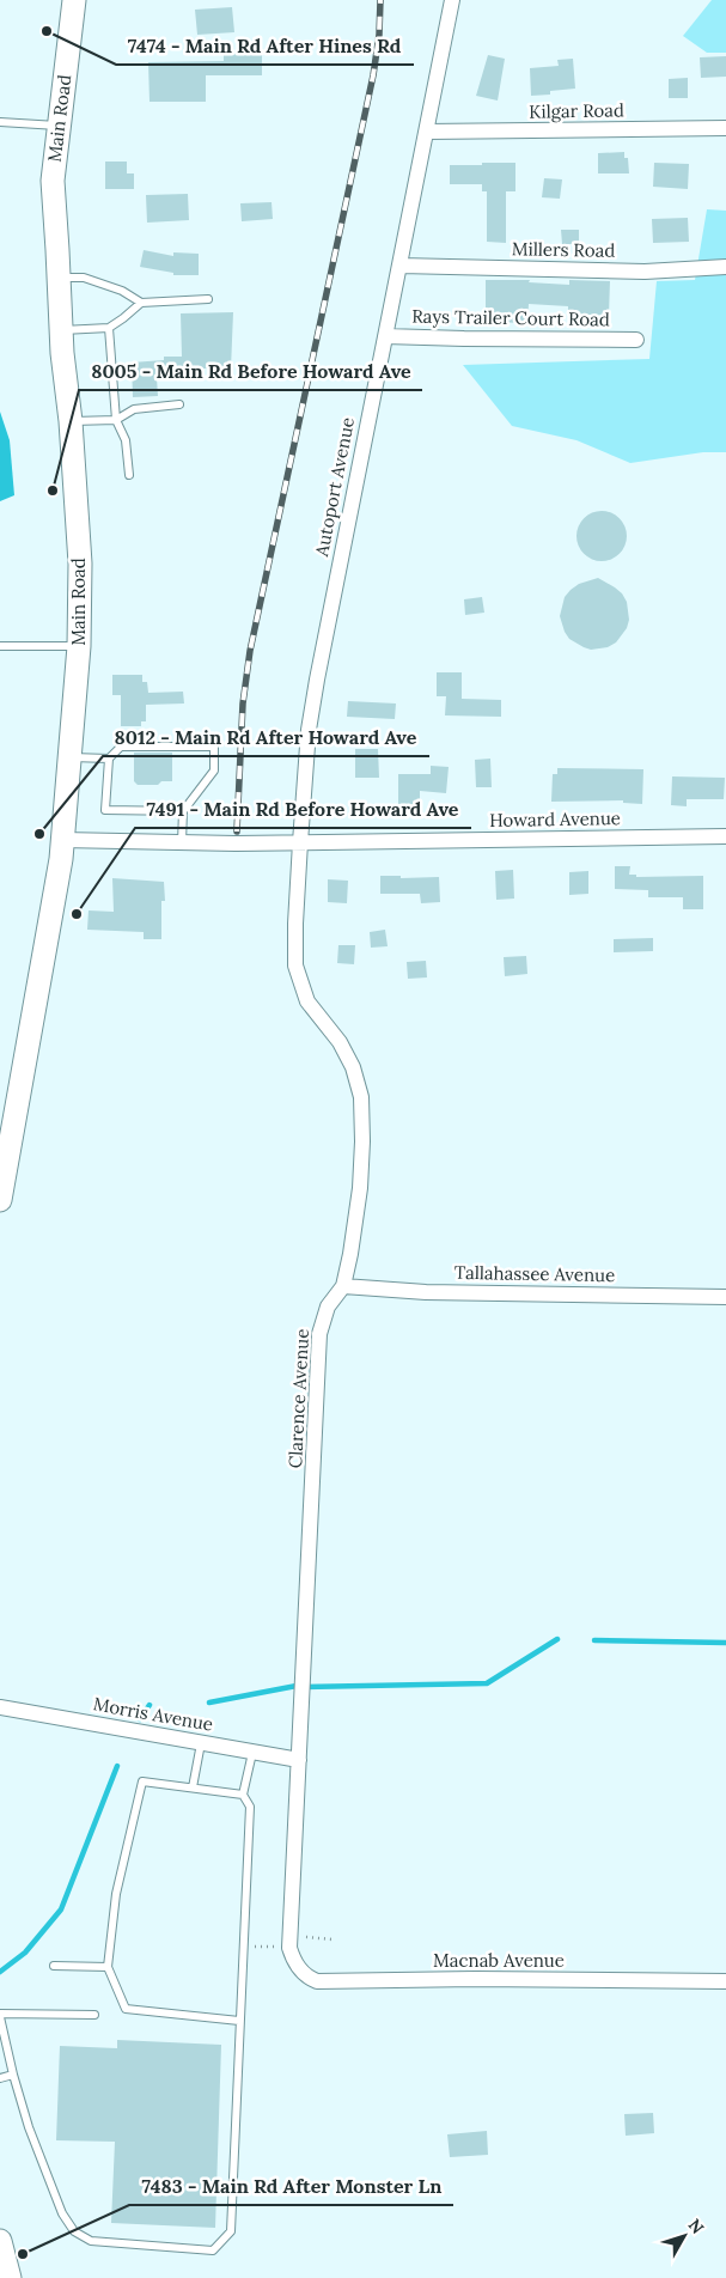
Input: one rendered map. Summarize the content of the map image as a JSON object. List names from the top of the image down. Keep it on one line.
{"streets":{"main road":["Main Road"],"street":["Kilgar Road","Millers Road","Rays Trailer Court Road","Autoport Avenue","Howard Avenue","Tallahassee Avenue","Clarence Avenue","Morris Avenue","Macnab Avenue"]},"crossings":[["Kilgar Road","Autoport Avenue"],["Main Road","Howard Avenue"],["Millers Road","Autoport Avenue"],["Rays Trailer Court Road","Autoport Avenue"],["Autoport Avenue","Howard Avenue"],["Autoport Avenue","Clarence Avenue"],["Howard Avenue","Clarence Avenue"],["Tallahassee Avenue","Clarence Avenue"],["Clarence Avenue","Morris Avenue"],["Clarence Avenue","Macnab Avenue"]],"places":["7474 - Main Rd After Hines Rd","8005 - Main Rd Before Howard Ave","8012 - Main Rd After Howard Ave","7491 - Main Rd Before Howard Ave","7483 - Main Rd After Monster Ln"],"north":"top right"}
